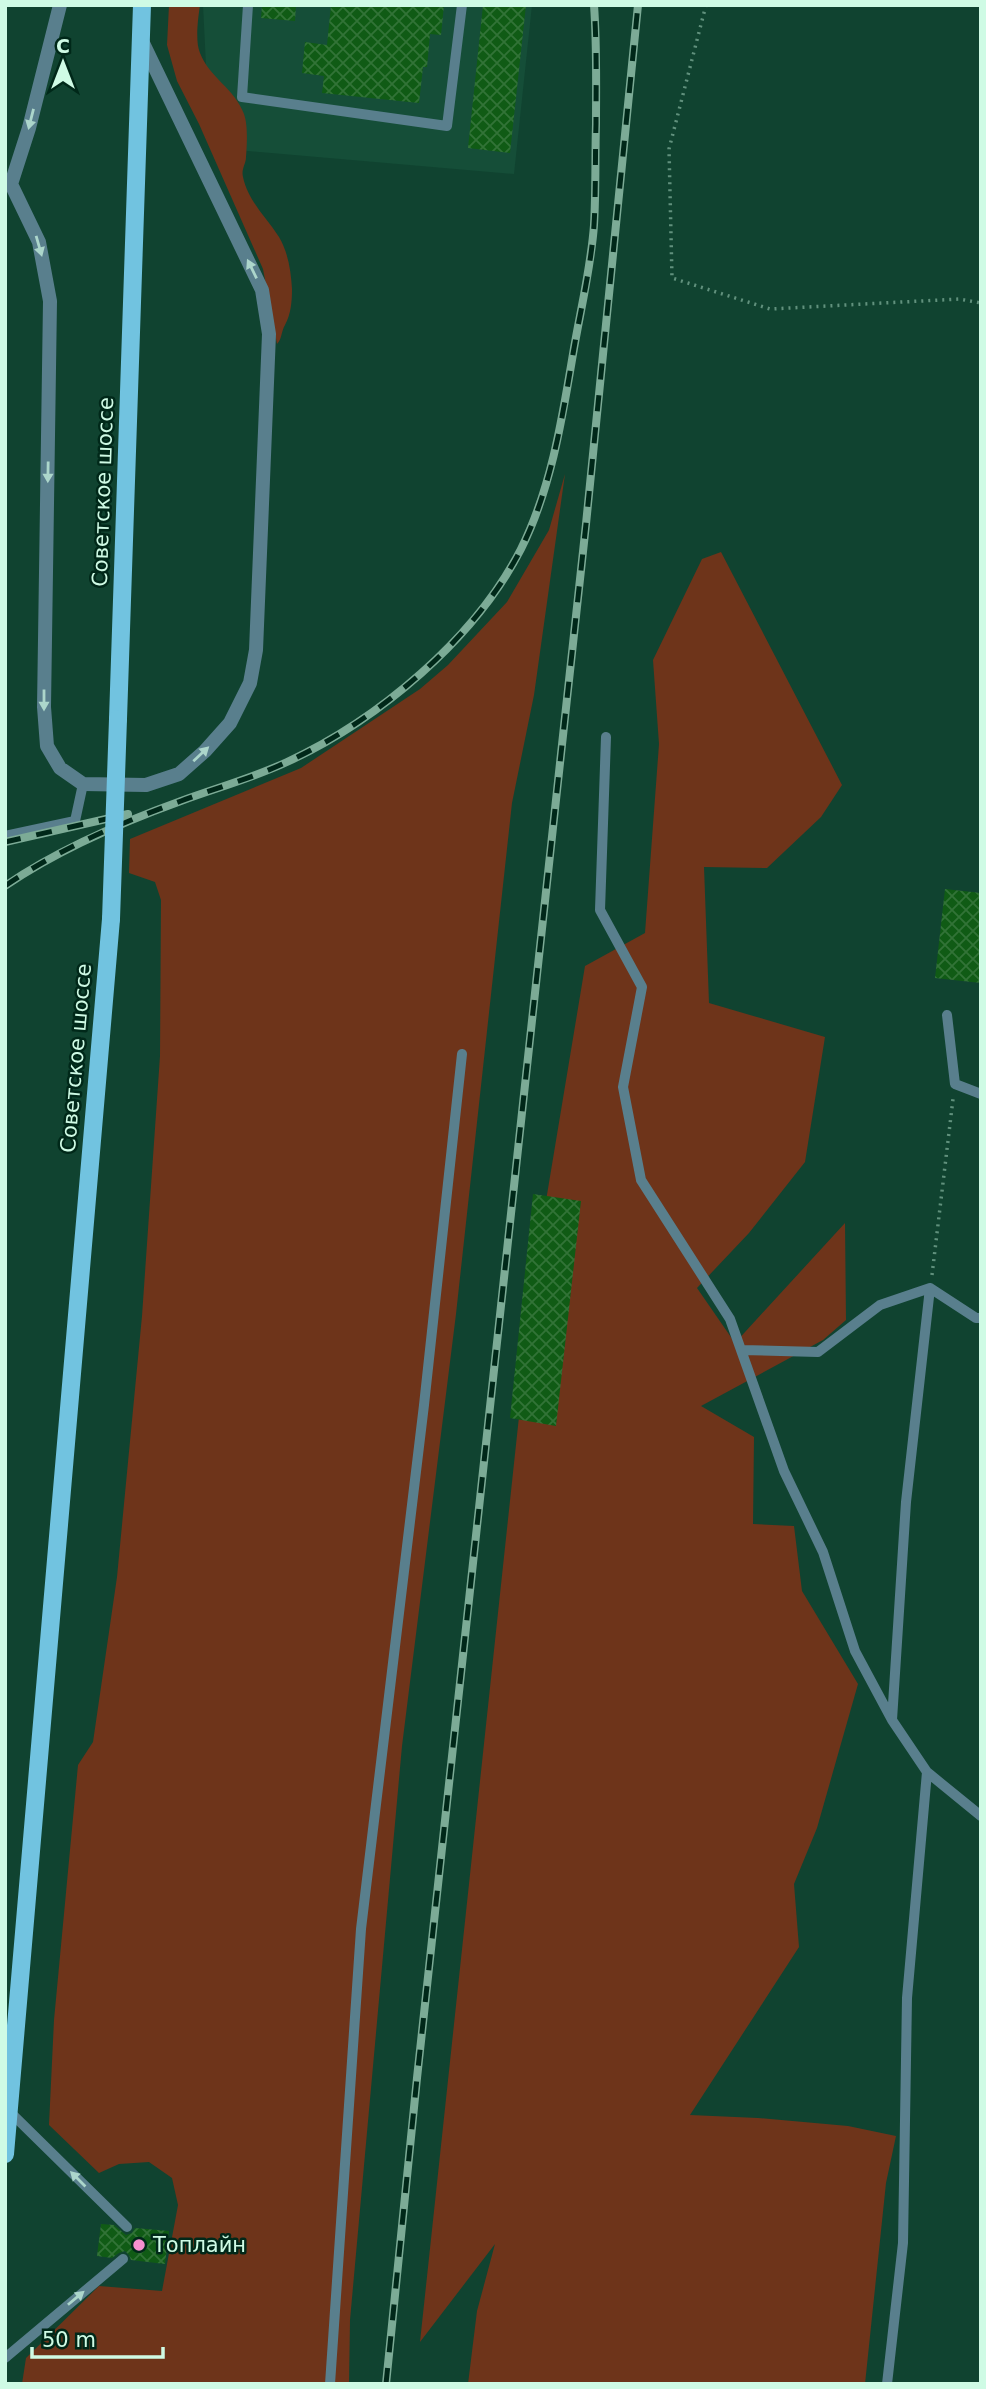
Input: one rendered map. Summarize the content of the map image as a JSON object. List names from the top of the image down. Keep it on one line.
{"streets":{"main road":["Советское шоссе"]},"places":["Топлайн"],"scale_bar":"50 m","north":"top"}
